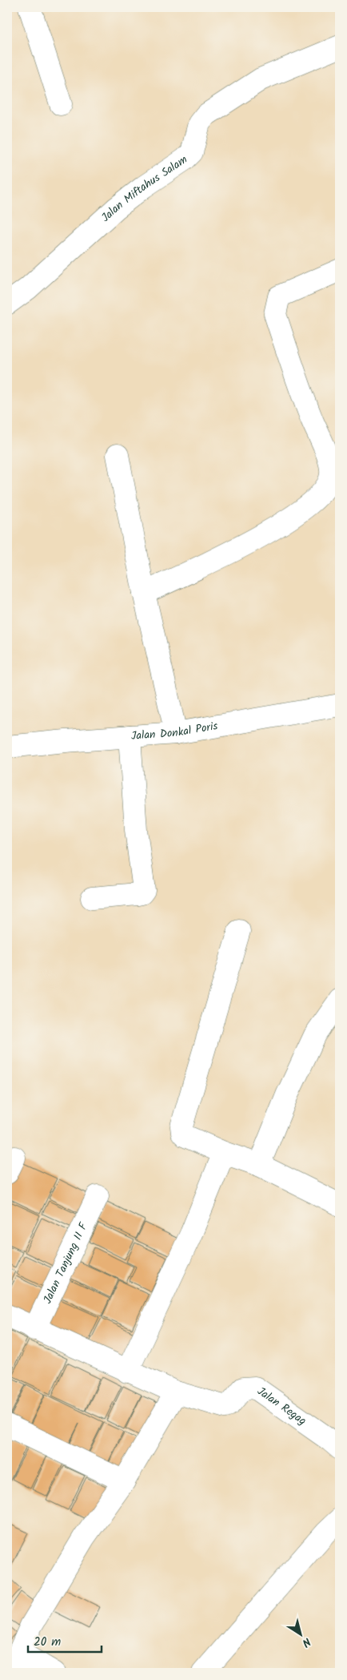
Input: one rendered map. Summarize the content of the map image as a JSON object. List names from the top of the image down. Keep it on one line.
{"streets":{"street":["Jalan Miftahus Salam","Jalan Donkal Poris","Jalan Tanjung II F","Jalan Regag"]},"scale_bar":"20 m","north":"bottom right"}
